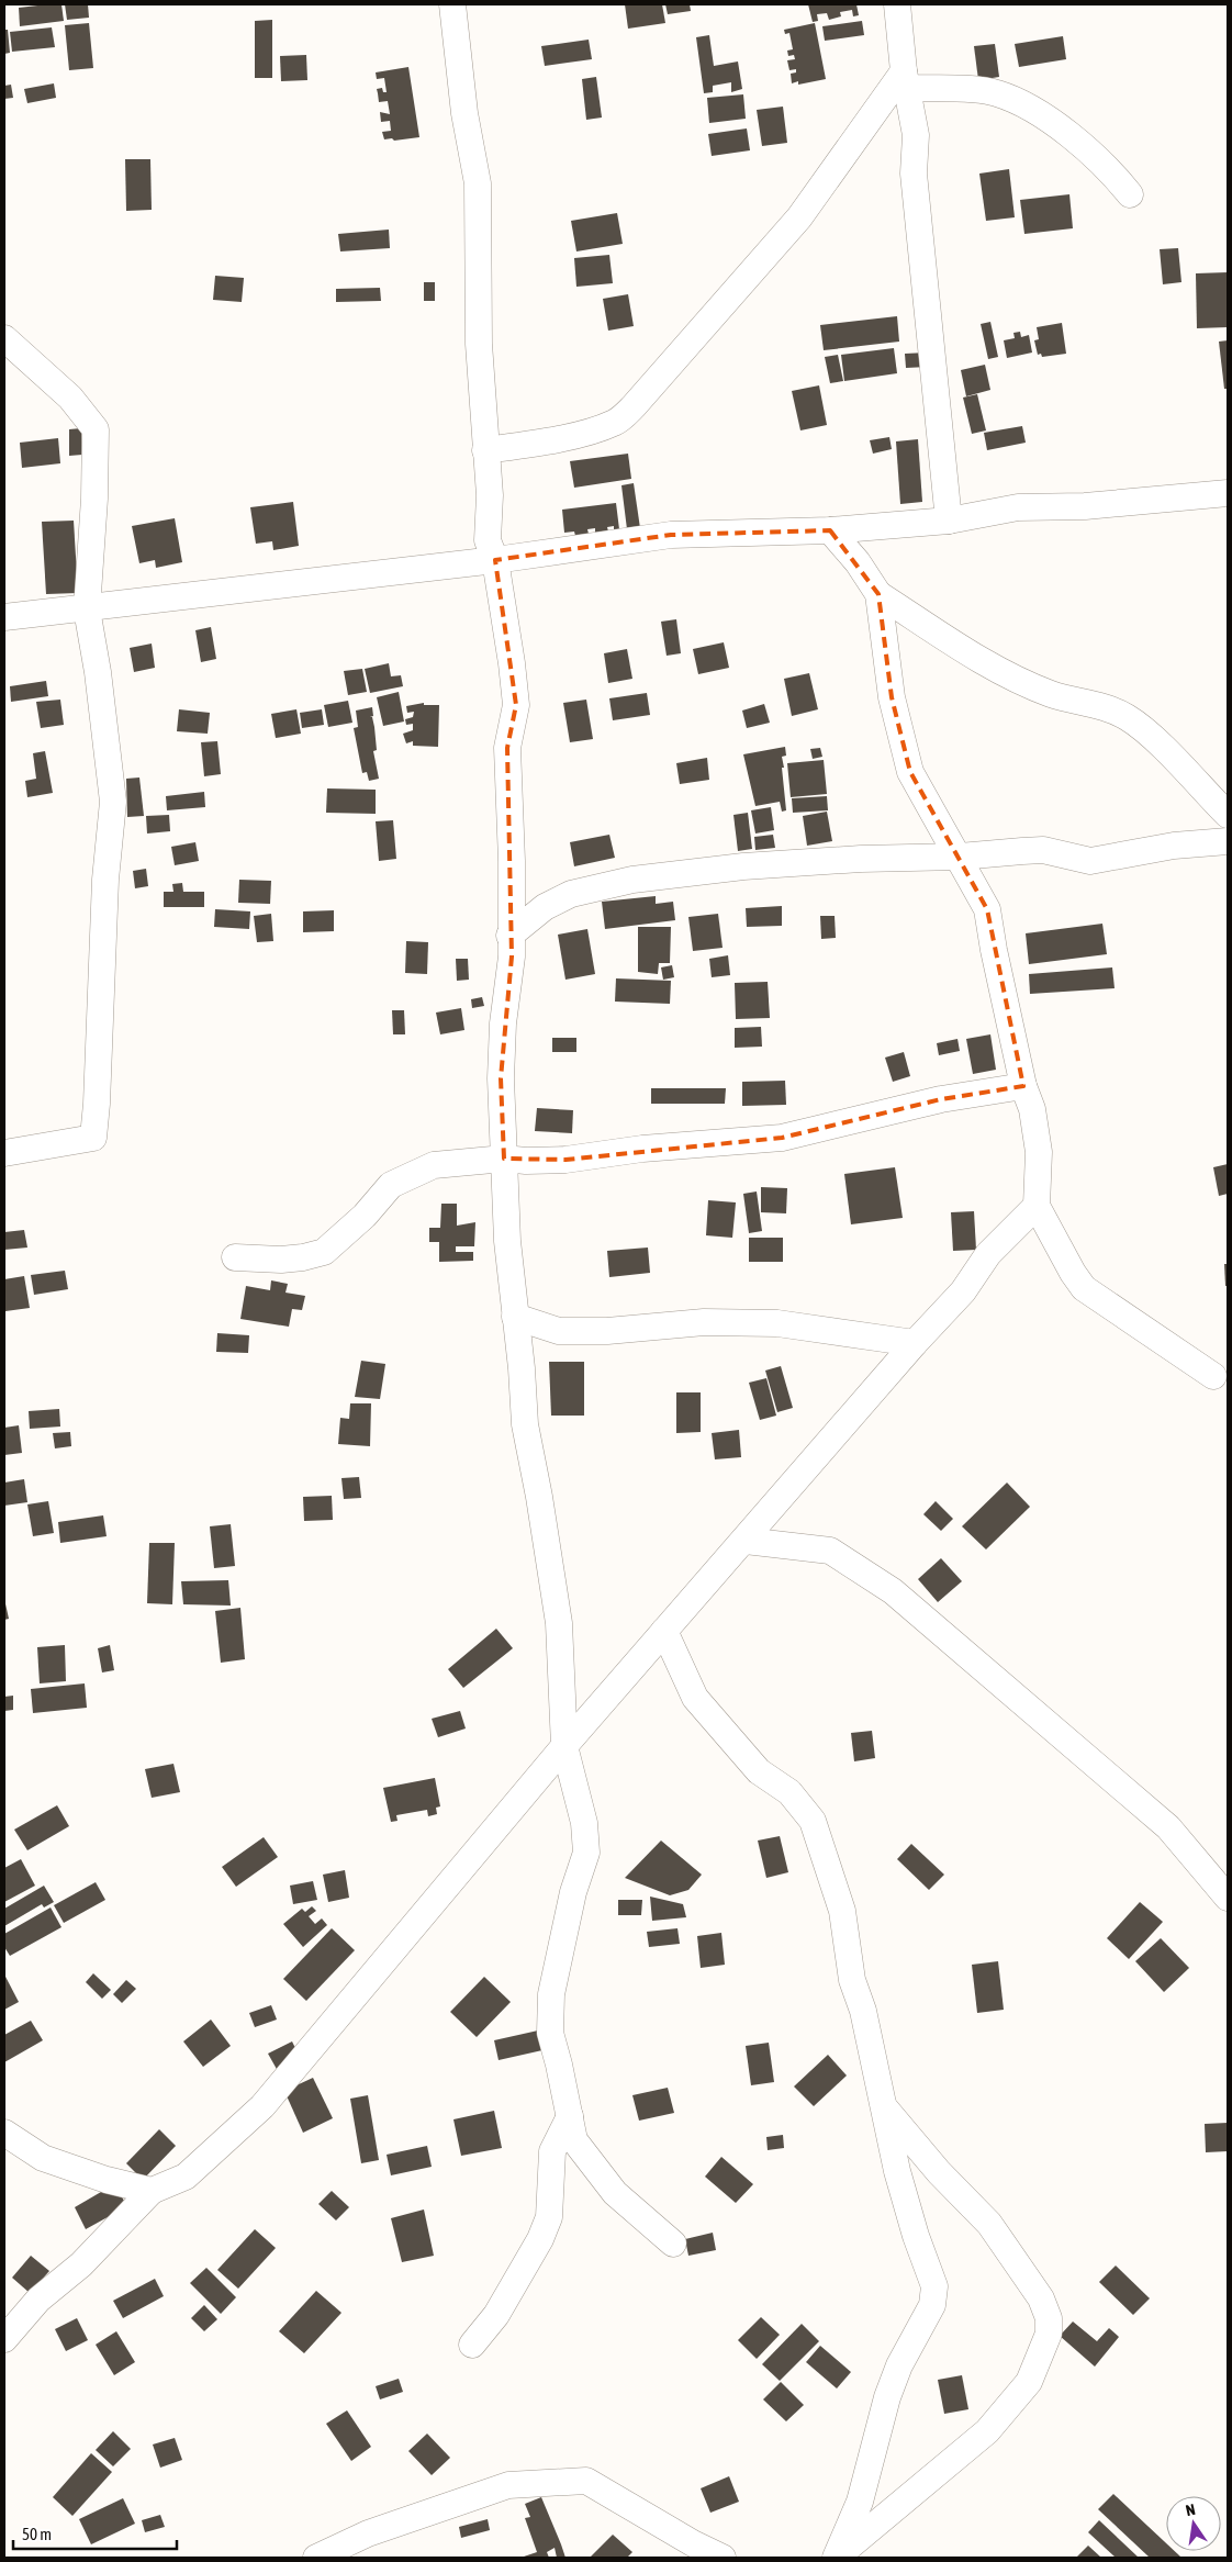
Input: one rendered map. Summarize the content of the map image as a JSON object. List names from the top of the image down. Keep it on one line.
{"scale_bar":"50 m","north":"top"}
